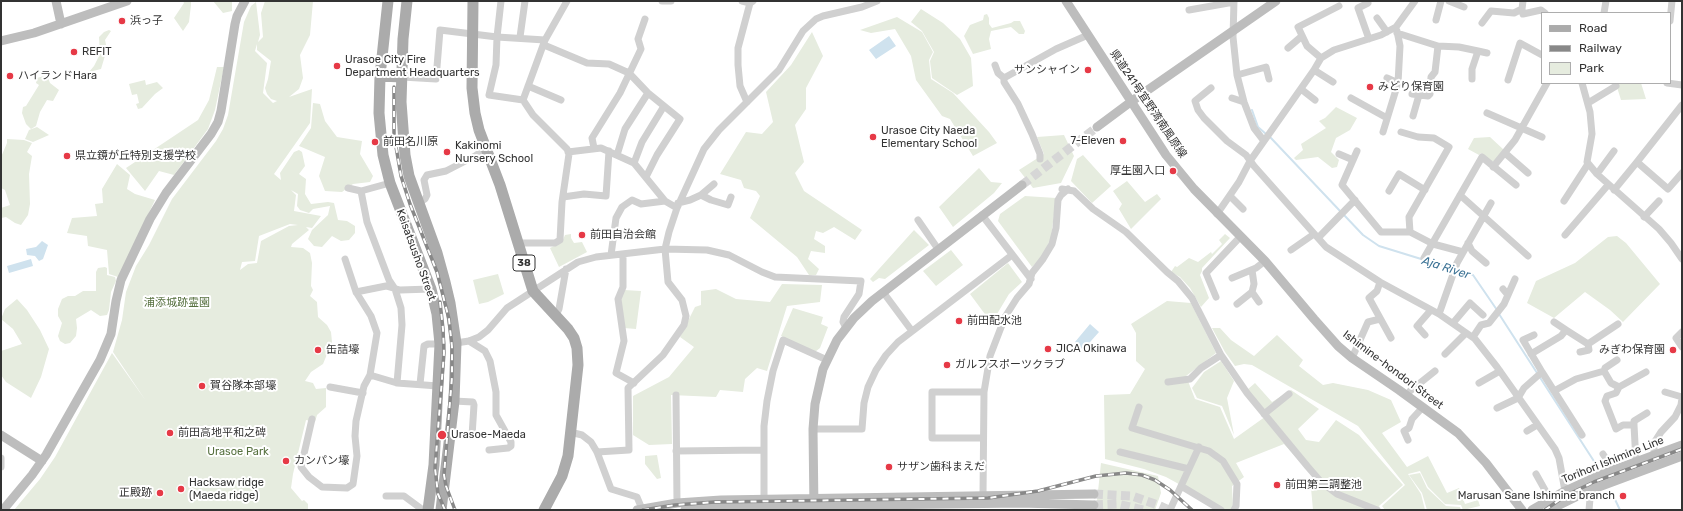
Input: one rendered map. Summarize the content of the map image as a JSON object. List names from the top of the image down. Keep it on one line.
{"streets":{"main road":["Keisatsusho Street","38"],"street":["県道241号宜野湾南風原線","Ishimine-hondori Street","Torihori Ishimine Line"]},"crossings":[["県道241号宜野湾南風原線","Ishimine-hondori Street"]],"water":["Aja River"],"parks":["浦添城跡霊園","Urasoe Park"],"places":["浜っ子","REFIT","Urasoe City Fire Department Headquarters","サンシャイン","ハイランドHara","みどり保育園","Urasoe City Naeda Elementary School","7-Eleven","前田名川原","Kakinomi Nursery School","県立鏡が丘特別支援学校","厚生園入口","前田自治会館","前田配水池","JICA Okinawa","缶詰壕","みぎわ保育園","ガルフスポーツクラブ","賀谷隊本部壕","前田高地平和之碑","Urasoe-Maeda","カンパン壕","サザン歯科まえだ","前田第二調整池","Hacksaw ridge (Maeda ridge)","正殿跡","Marusan Sane Ishimine branch"],"legend":["Road","Railway","Park"]}
